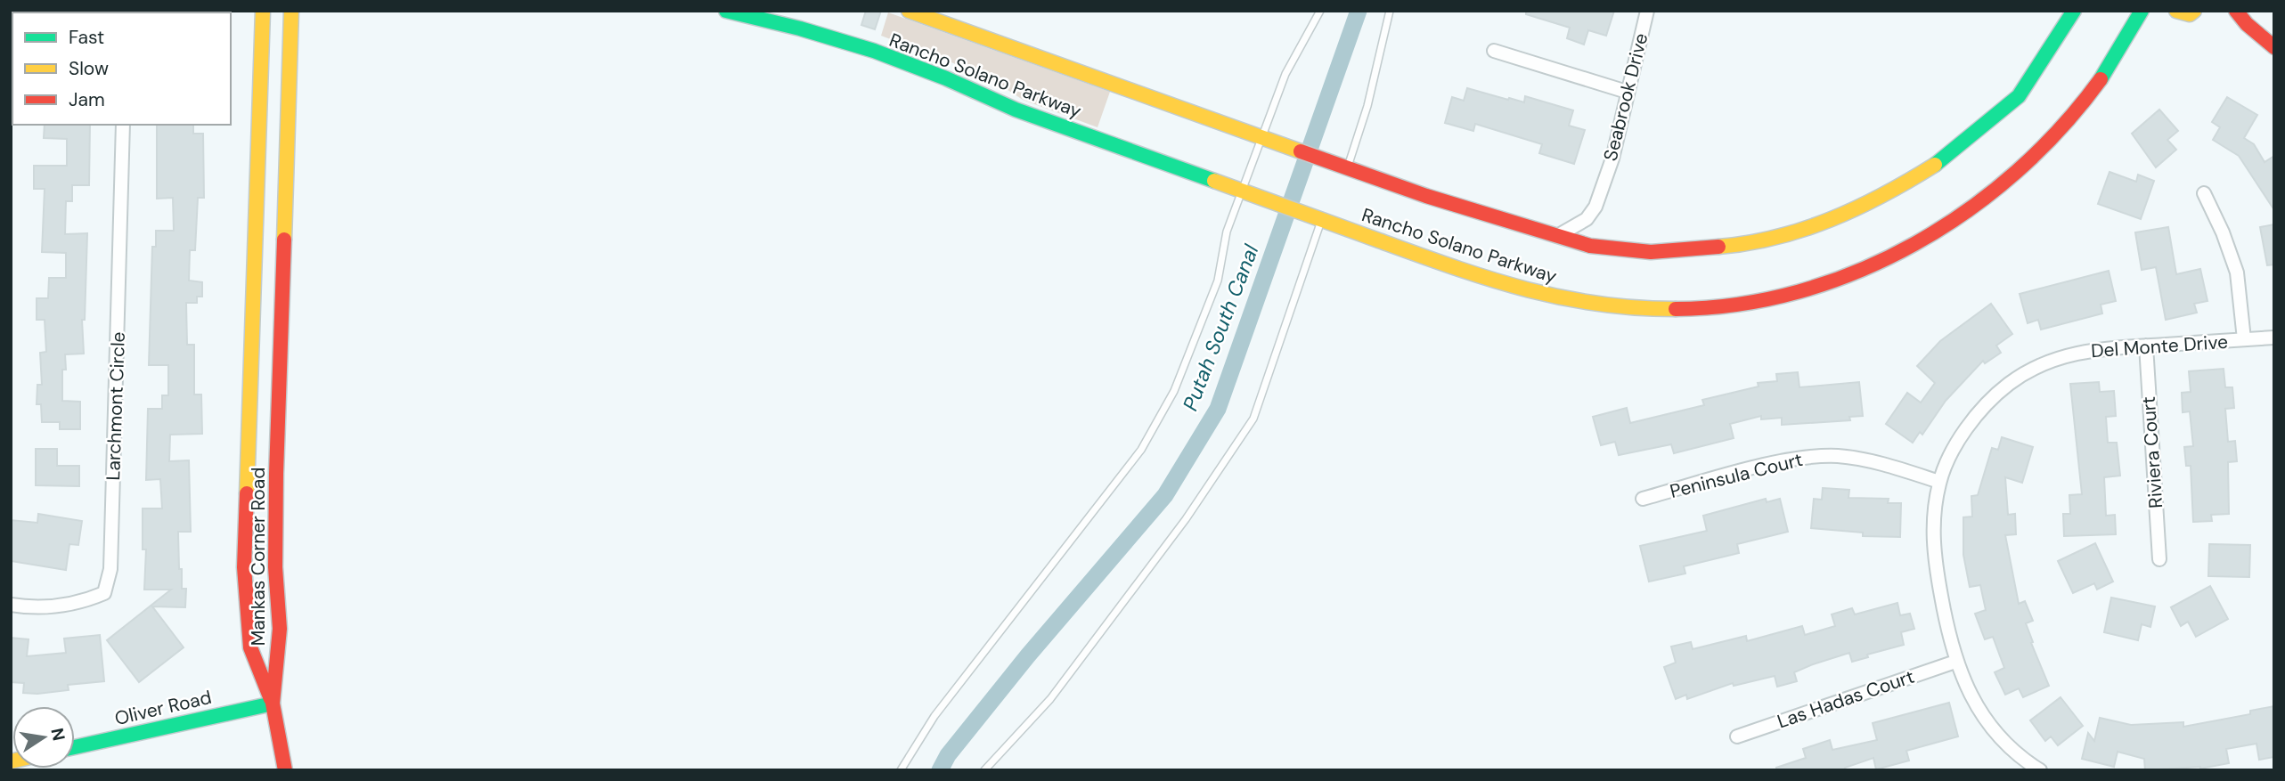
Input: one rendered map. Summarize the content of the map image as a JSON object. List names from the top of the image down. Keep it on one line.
{"streets":{"street":["Rancho Solano Parkway","Seabrook Drive","Del Monte Drive","Larchmont Circle","Riviera Court","Peninsula Court","Mankas Corner Road","Las Hadas Court","Oliver Road"]},"crossings":[["Rancho Solano Parkway","Seabrook Drive"],["Del Monte Drive","Riviera Court"],["Del Monte Drive","Peninsula Court"],["Del Monte Drive","Las Hadas Court"],["Mankas Corner Road","Oliver Road"]],"water":["Putah South Canal"],"legend":["Fast","Slow","Jam"],"north":"right"}
